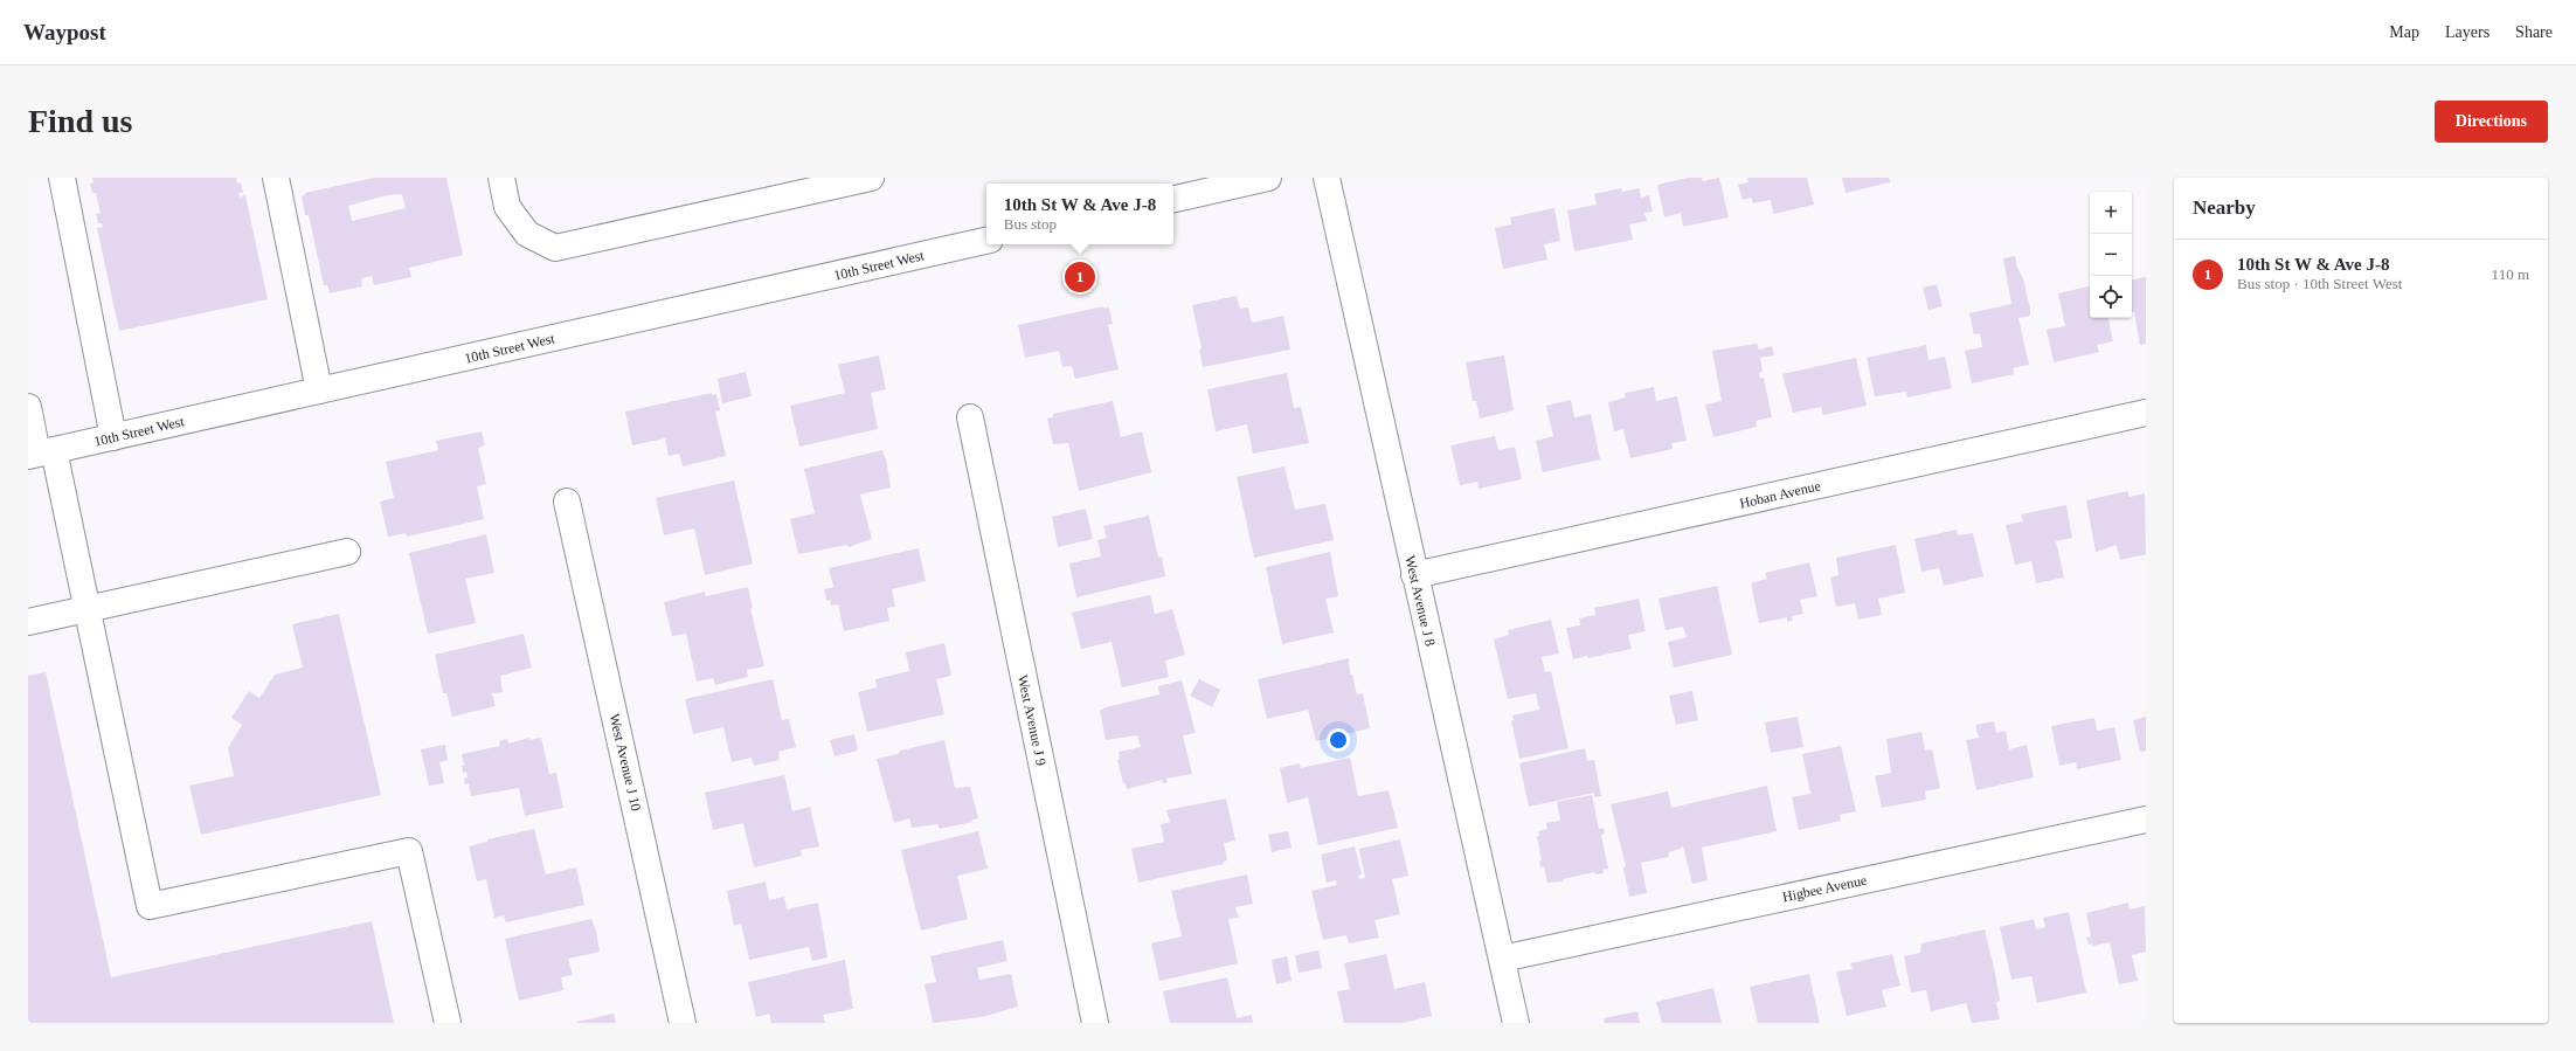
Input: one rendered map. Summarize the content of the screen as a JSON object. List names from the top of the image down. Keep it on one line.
{"streets":{"street":["10th Street West","Hoban Avenue","West Avenue J 8","West Avenue J 9","West Avenue J 10","Higbee Avenue"]},"crossings":[["Hoban Avenue","West Avenue J 8"],["West Avenue J 8","Higbee Avenue"]],"page":{"header":"Waypost","nav":["Map","Layers","Share"],"buttons":"Directions","title":"Find us","heading":"Nearby","popup":["10th St W & Ave J-8","Bus stop"],"map_buttons":["+","−"],"list":[{"mark":"1","name":"10th St W & Ave J-8","note":"Bus stop · 10th Street West","value":"110 m"}],"pins":"1"}}
